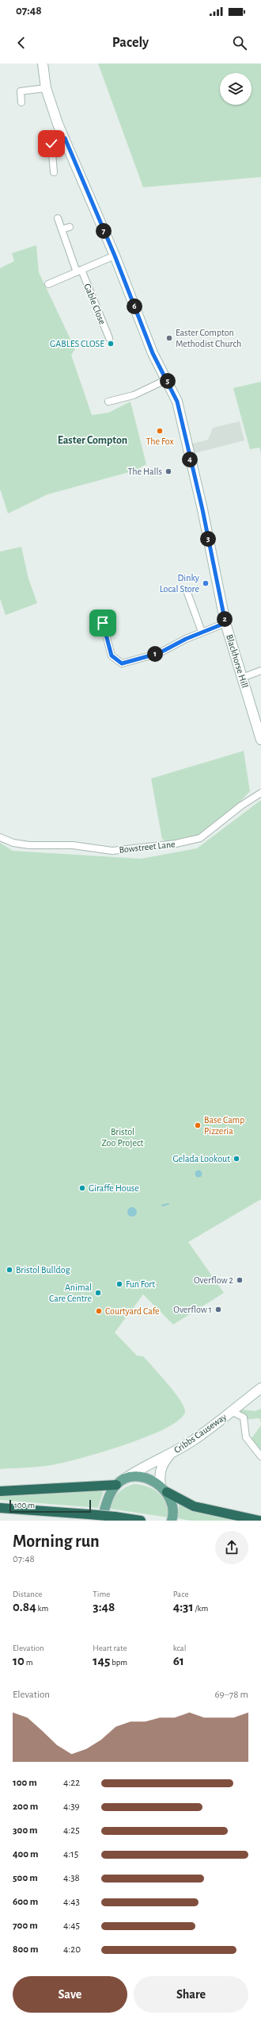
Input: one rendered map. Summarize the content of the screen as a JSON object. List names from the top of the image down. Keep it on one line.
{"streets":{"main road":["Blackhorse Hill","Cribbs Causeway"],"street":["Gable Close","Bowstreet Lane"]},"districts":["Easter Compton"],"parks":["Bristol Zoo Project"],"places":["Easter Compton Methodist Church","GABLES CLOSE","The Fox","The Halls","Dinky Local Store","Base Camp Pizzeria","Gelada Lookout","Giraffe House","Bristol Bulldog","Overflow 2","Fun Fort","Animal Care Centre","Overflow 1","Courtyard Cafe"],"scale_bar":"100 m","page":{"status":"07:48","header":"Pacely","pins":["7","6","5","4","3","2","1"],"scale":"100 m","heading":["Morning run","07:48"],"stats":[["Distance","0.84 km"],["Time","3:48"],["Pace","4:31 /km"],["Elevation","10 m"],["Heart rate","145 bpm"],["kcal","61"]],"chart":["Elevation","69–78 m"],"list":[{"name":"100 m","note":"4:22"},{"name":"200 m","note":"4:39"},{"name":"300 m","note":"4:25"},{"name":"400 m","note":"4:15"},{"name":"500 m","note":"4:38"},{"name":"600 m","note":"4:43"},{"name":"700 m","note":"4:45"},{"name":"800 m","note":"4:20"}],"buttons":["Save","Share"]}}
